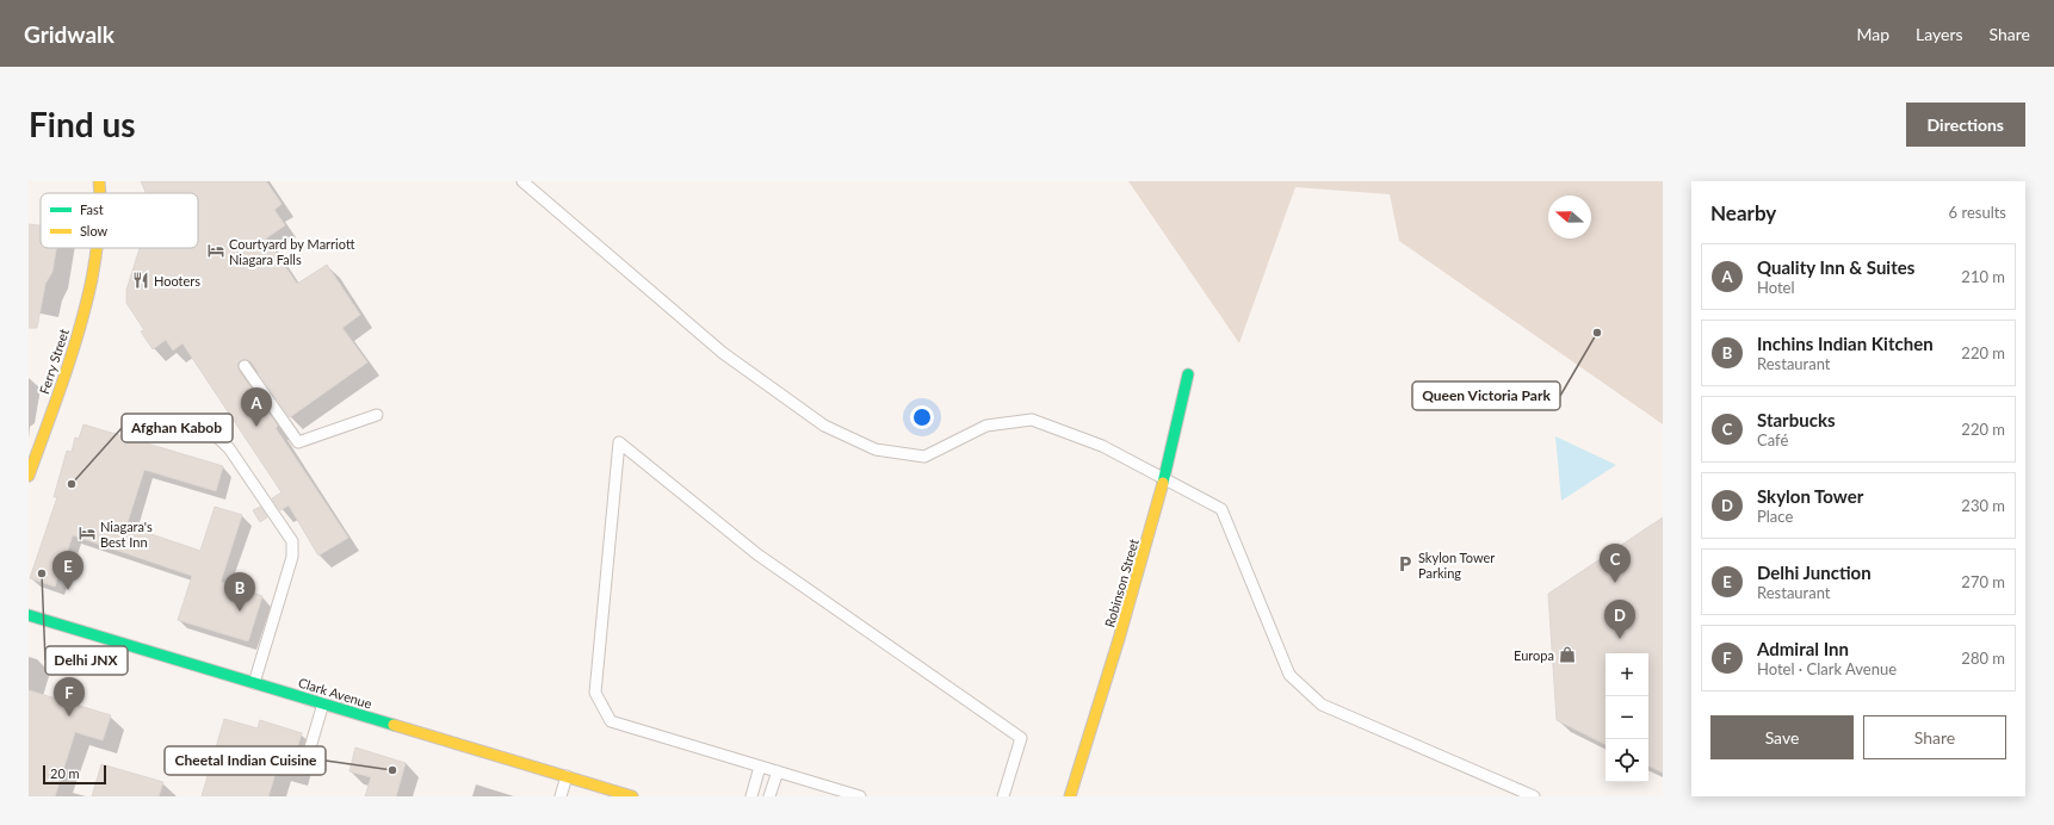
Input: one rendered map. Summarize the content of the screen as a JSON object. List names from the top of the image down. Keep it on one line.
{"streets":{"street":["Ferry Street","Robinson Street","Clark Avenue"]},"places":{"hotel":["Courtyard by Marriott Niagara Falls","Niagara's Best Inn"],"restaurant":["Hooters"],"other":["Queen Victoria Park","Afghan Kabob","Delhi JNX","Cheetal Indian Cuisine"],"parking":["Skylon Tower Parking"],"shop":["Europa"]},"legend":["Fast","Slow"],"scale_bar":"20 m","north":"left","page":{"header":"Gridwalk","nav":["Map","Layers","Share"],"buttons":["Directions",["Save","Share"]],"title":"Find us","heading":["Nearby","6 results"],"list":[{"mark":"A","name":"Quality Inn & Suites","note":"Hotel","value":"210 m"},{"mark":"B","name":"Inchins Indian Kitchen","note":"Restaurant","value":"220 m"},{"mark":"C","name":"Starbucks","note":"Café","value":"220 m"},{"mark":"D","name":"Skylon Tower","note":"Place","value":"230 m"},{"mark":"E","name":"Delhi Junction","note":"Restaurant","value":"270 m"},{"mark":"F","name":"Admiral Inn","note":"Hotel · Clark Avenue","value":"280 m"}],"pins":["A","C","E","B","D","F"],"map_buttons":["+","−"],"scale":"20 m"}}
